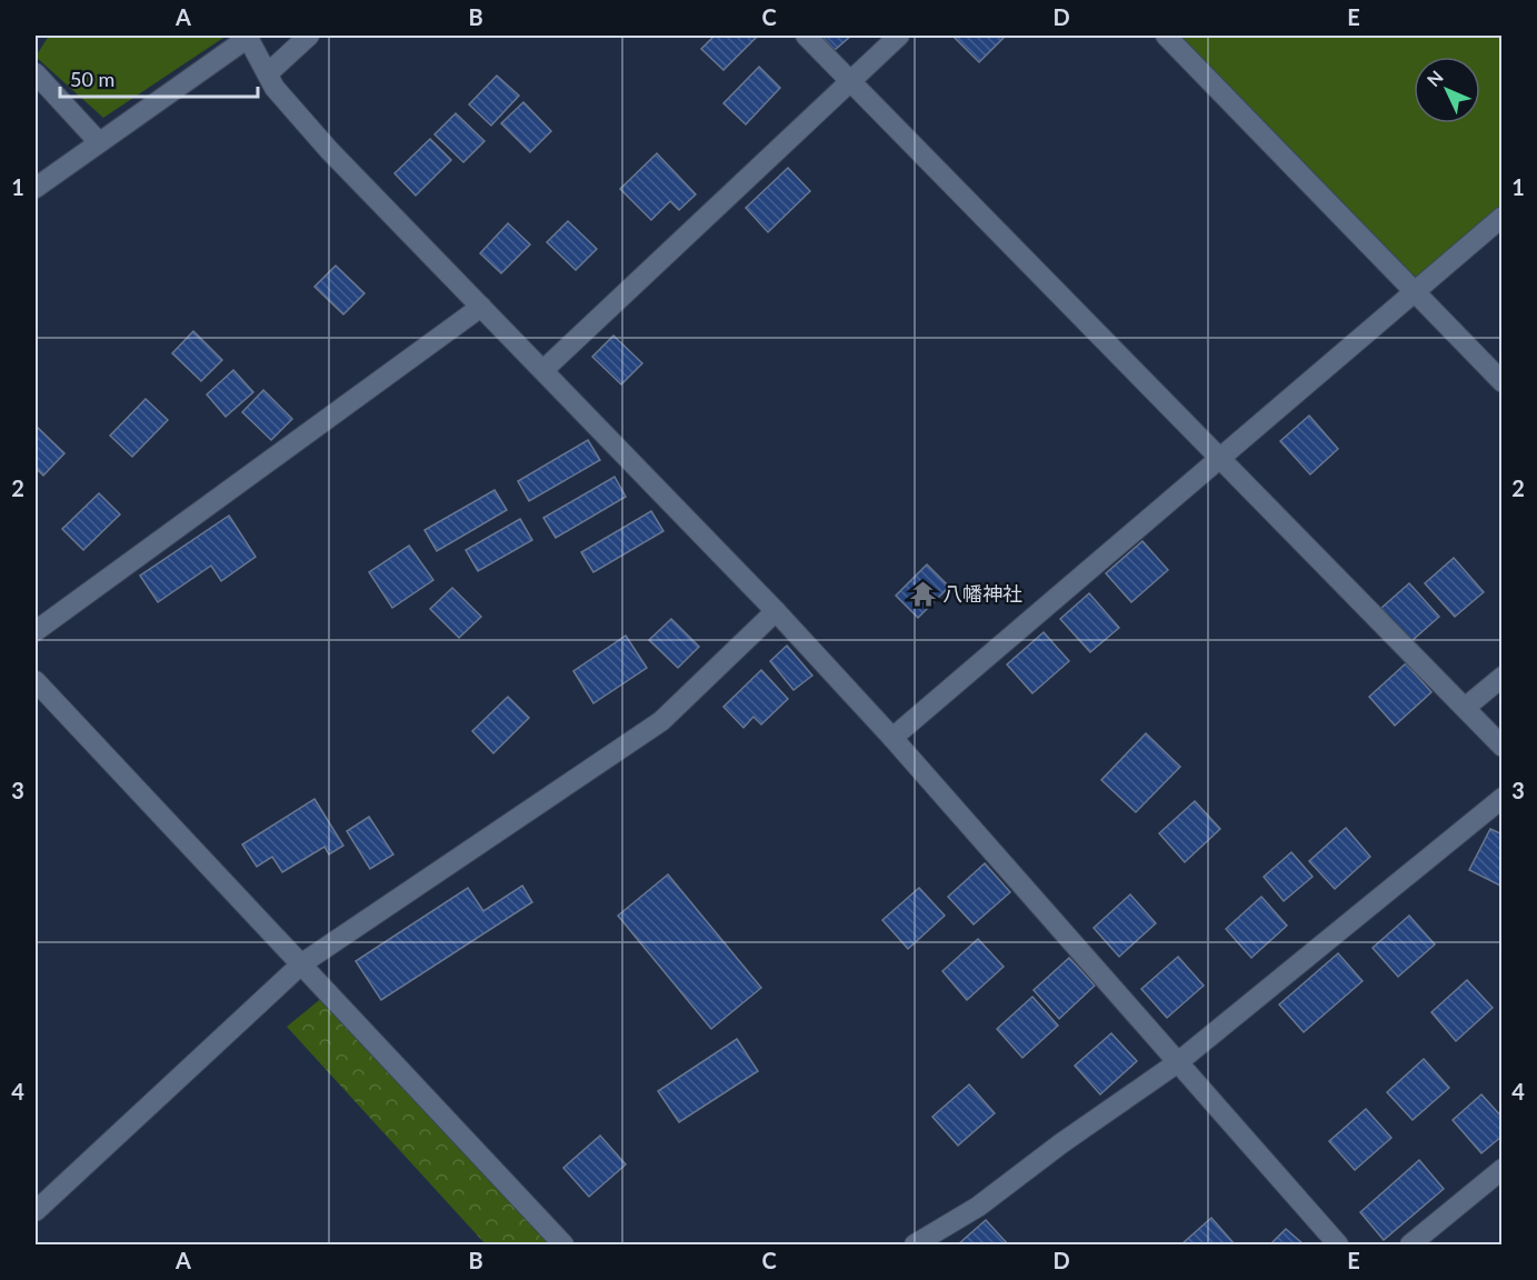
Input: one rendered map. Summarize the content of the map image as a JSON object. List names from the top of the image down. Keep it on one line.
{"places":{"temple":["八幡神社"]},"scale_bar":"50 m","north":"top left","grid":{"columns":["A","B","C","D","E"],"rows":["1","2","3","4"]}}
